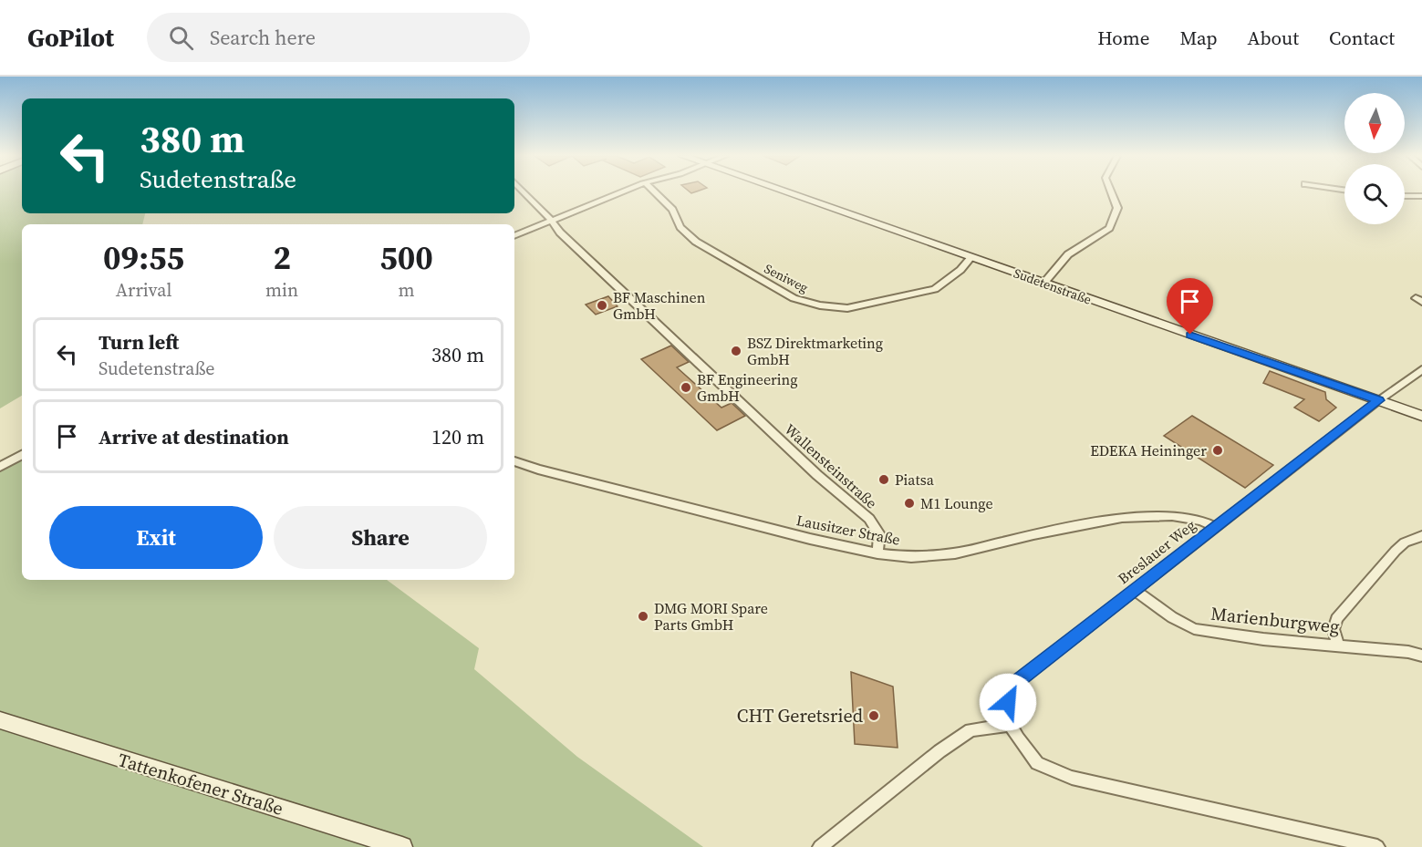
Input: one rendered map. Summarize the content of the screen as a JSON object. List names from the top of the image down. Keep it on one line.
{"streets":{"street":["Seniweg","Sudetenstraße","Wallensteinstraße","Lausitzer Straße","Breslauer Weg","Marienburgweg","Tattenkofener Straße"]},"crossings":[["Seniweg","Sudetenstraße"],["Sudetenstraße","Breslauer Weg"],["Wallensteinstraße","Lausitzer Straße"],["Lausitzer Straße","Breslauer Weg"],["Breslauer Weg","Marienburgweg"]],"places":["BF Maschinen GmbH","BSZ Direktmarketing GmbH","BF Engineering GmbH","EDEKA Heininger","Piatsa","M1 Lounge","DMG MORI Spare Parts GmbH","CHT Geretsried"],"north":"bottom","page":{"header":"GoPilot","search":"Search here","nav":["Home","Map","About","Contact"],"turn":["380 m","Sudetenstraße"],"eta":["09:55","Arrival","2","min","500","m"],"list":[{"name":"Turn left","note":"Sudetenstraße","value":"380 m"},{"name":"Arrive at destination","value":"120 m"}],"buttons":["Exit","Share"]}}
